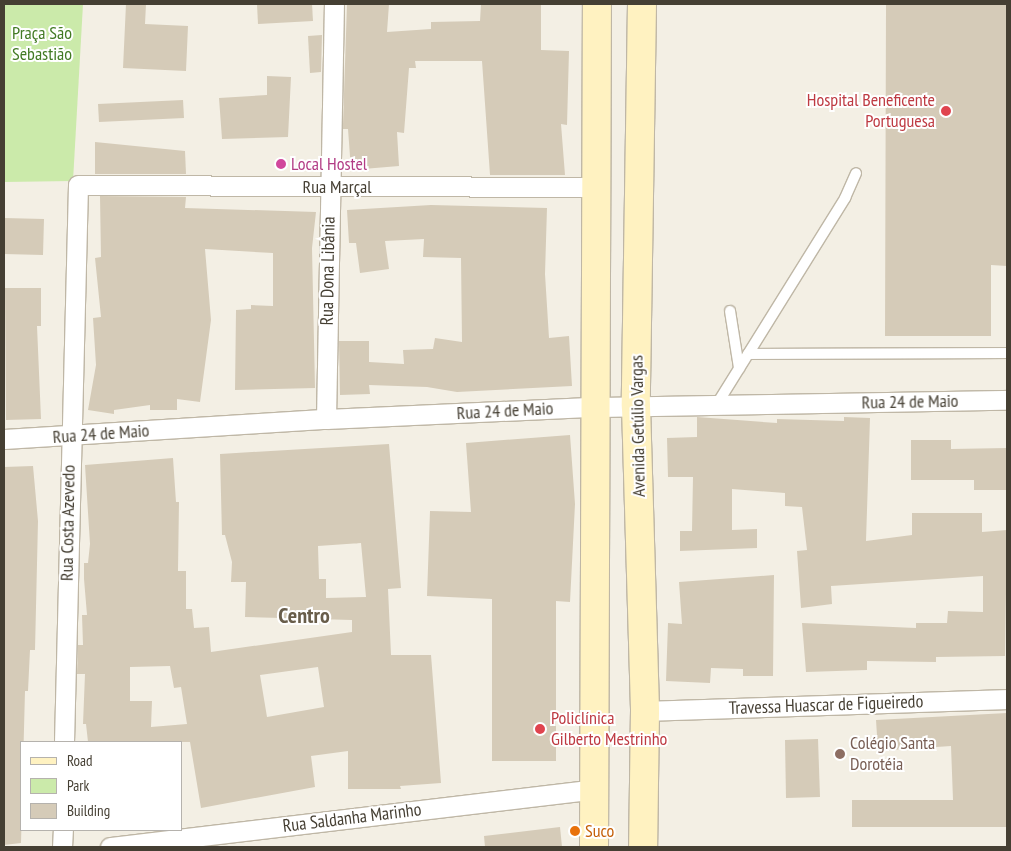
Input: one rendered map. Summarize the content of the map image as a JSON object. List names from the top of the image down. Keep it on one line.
{"streets":{"main road":["Avenida Getúlio Vargas"],"street":["Rua Marçal","Rua Dona Libânia","Rua 24 de Maio","Rua Costa Azevedo","Travessa Huascar de Figueiredo","Rua Saldanha Marinho"]},"crossings":[["Rua Marçal","Rua Dona Libânia"],["Rua Marçal","Rua Costa Azevedo"],["Rua Dona Libânia","Rua 24 de Maio"],["Rua 24 de Maio","Avenida Getúlio Vargas"],["Rua 24 de Maio","Rua Costa Azevedo"],["Avenida Getúlio Vargas","Travessa Huascar de Figueiredo"]],"districts":["Centro"],"parks":["Praça São Sebastião"],"places":["Hospital Beneficente Portuguesa","Local Hostel","Policlínica Gilberto Mestrinho","Colégio Santa Dorotéia","Suco"],"legend":["Road","Park","Building"]}
